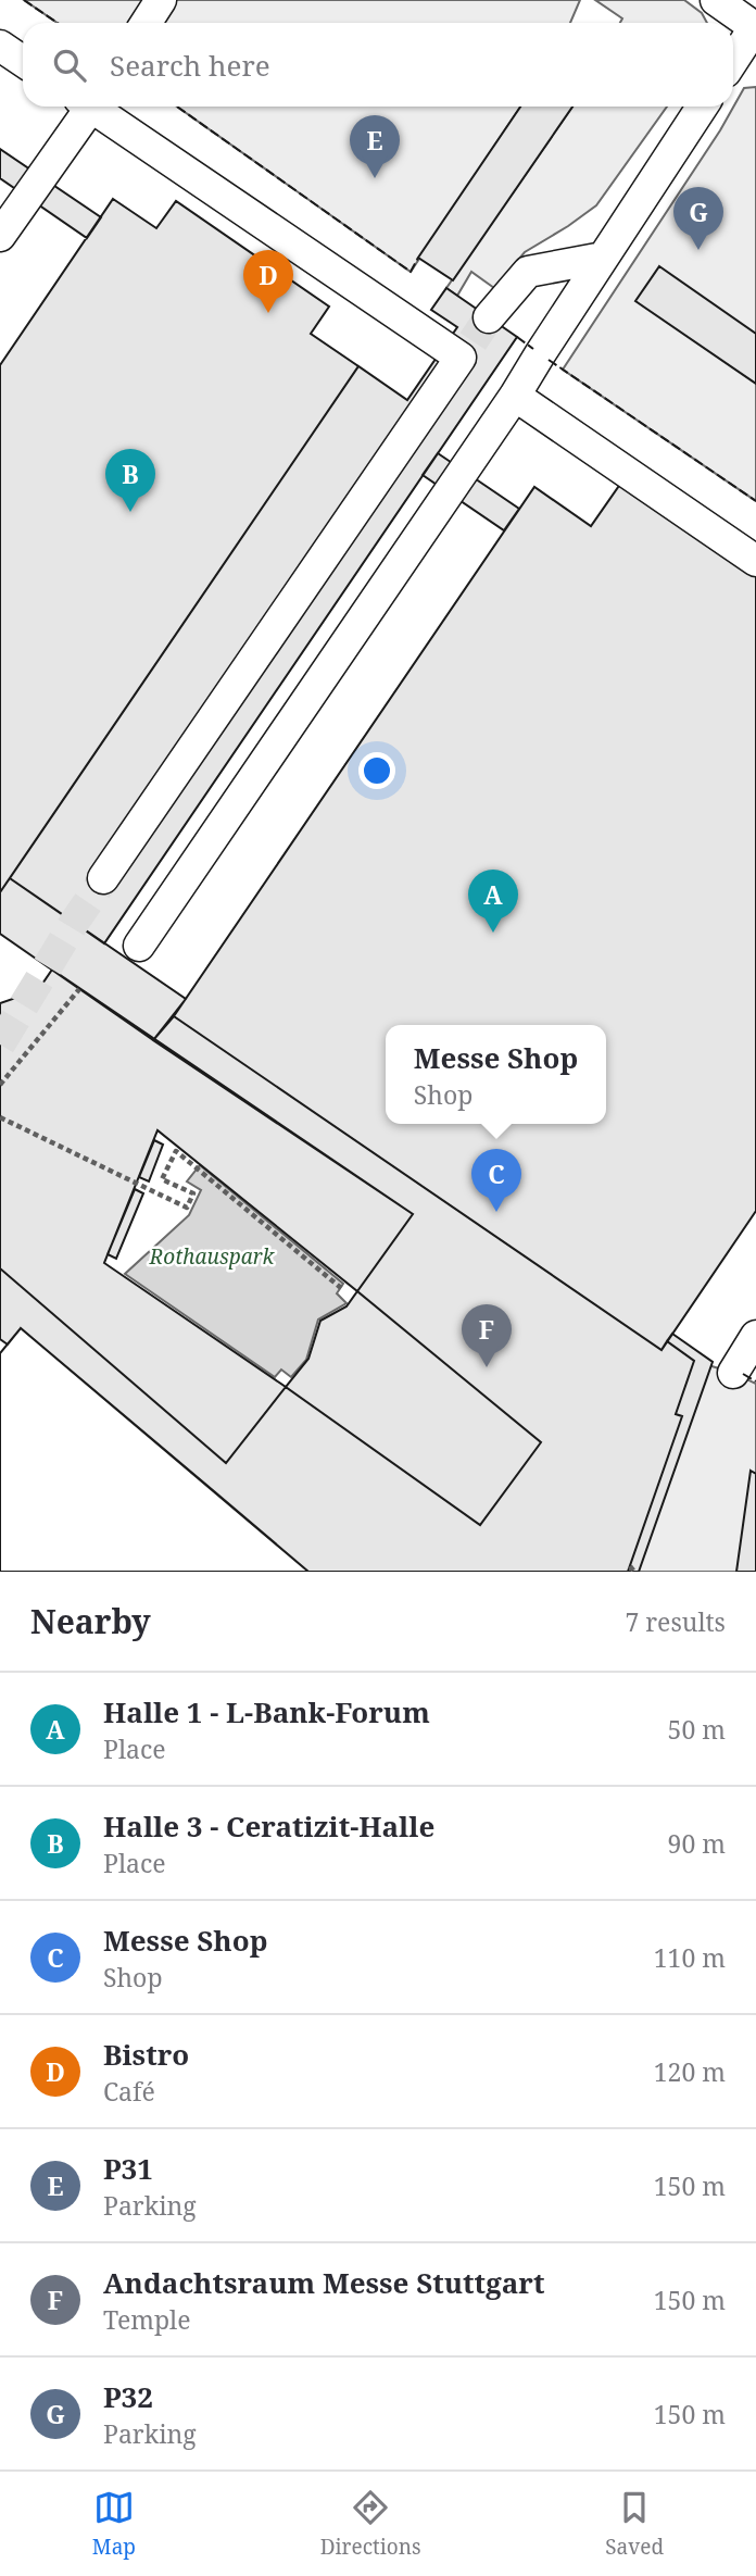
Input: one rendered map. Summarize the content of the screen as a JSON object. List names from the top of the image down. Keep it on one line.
{"parks":["Rothauspark"],"page":{"search":"Search here","pins":["E","G","D","B","A","C","F"],"popup":["Messe Shop","Shop"],"heading":["Nearby","7 results"],"list":[{"mark":"A","name":"Halle 1 - L-Bank-Forum","note":"Place","value":"50 m"},{"mark":"B","name":"Halle 3 - Ceratizit-Halle","note":"Place","value":"90 m"},{"mark":"C","name":"Messe Shop","note":"Shop","value":"110 m"},{"mark":"D","name":"Bistro","note":"Café","value":"120 m"},{"mark":"E","name":"P31","note":"Parking","value":"150 m"},{"mark":"F","name":"Andachtsraum Messe Stuttgart","note":"Temple","value":"150 m"},{"mark":"G","name":"P32","note":"Parking","value":"150 m"}],"nav":["Map","Directions","Saved"]}}
